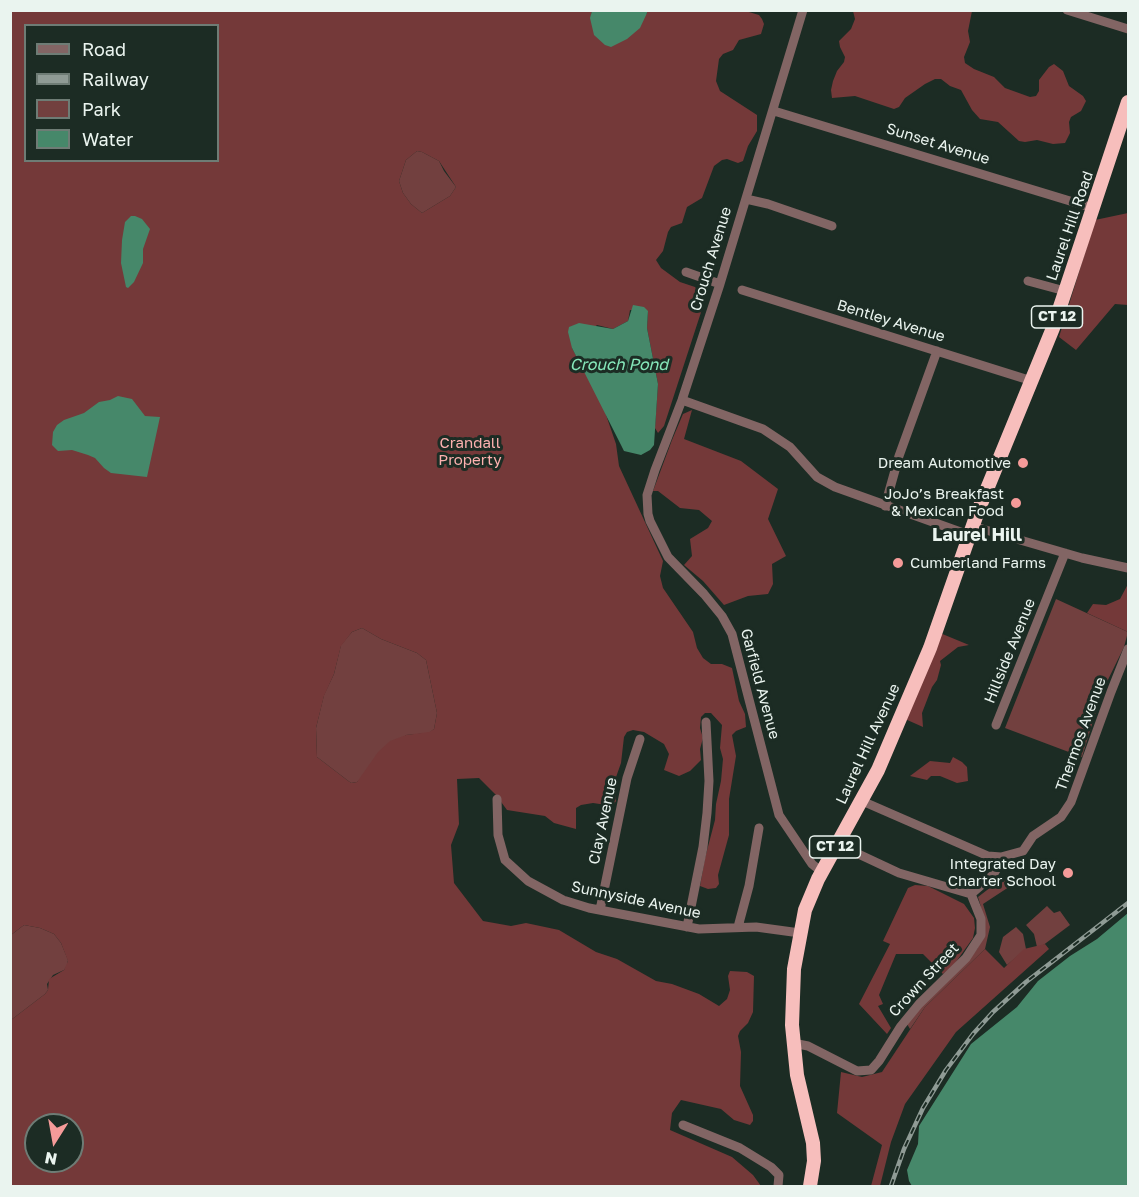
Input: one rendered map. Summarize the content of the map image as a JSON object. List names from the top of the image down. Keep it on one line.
{"streets":{"highway":["Laurel Hill Road","CT 12","Laurel Hill Avenue"],"street":["Sunset Avenue","Crouch Avenue","Bentley Avenue","Hillside Avenue","Garfield Avenue","Thermos Avenue","Clay Avenue","Sunnyside Avenue","Crown Street"]},"crossings":[["Sunset Avenue","Laurel Hill Road"],["Sunset Avenue","Crouch Avenue"],["Laurel Hill Road","Bentley Avenue"],["Laurel Hill Road","Laurel Hill Avenue"],["Crouch Avenue","Garfield Avenue"],["Garfield Avenue","Laurel Hill Avenue"],["Laurel Hill Avenue","Sunnyside Avenue"],["Laurel Hill Avenue","Crown Street"],["Clay Avenue","Sunnyside Avenue"]],"districts":["Laurel Hill"],"water":["Crouch Pond"],"parks":["Crandall Property"],"places":["Dream Automotive","JoJo’s Breakfast & Mexican Food","Cumberland Farms","Integrated Day Charter School"],"legend":["Road","Railway","Park","Water"],"north":"bottom"}
